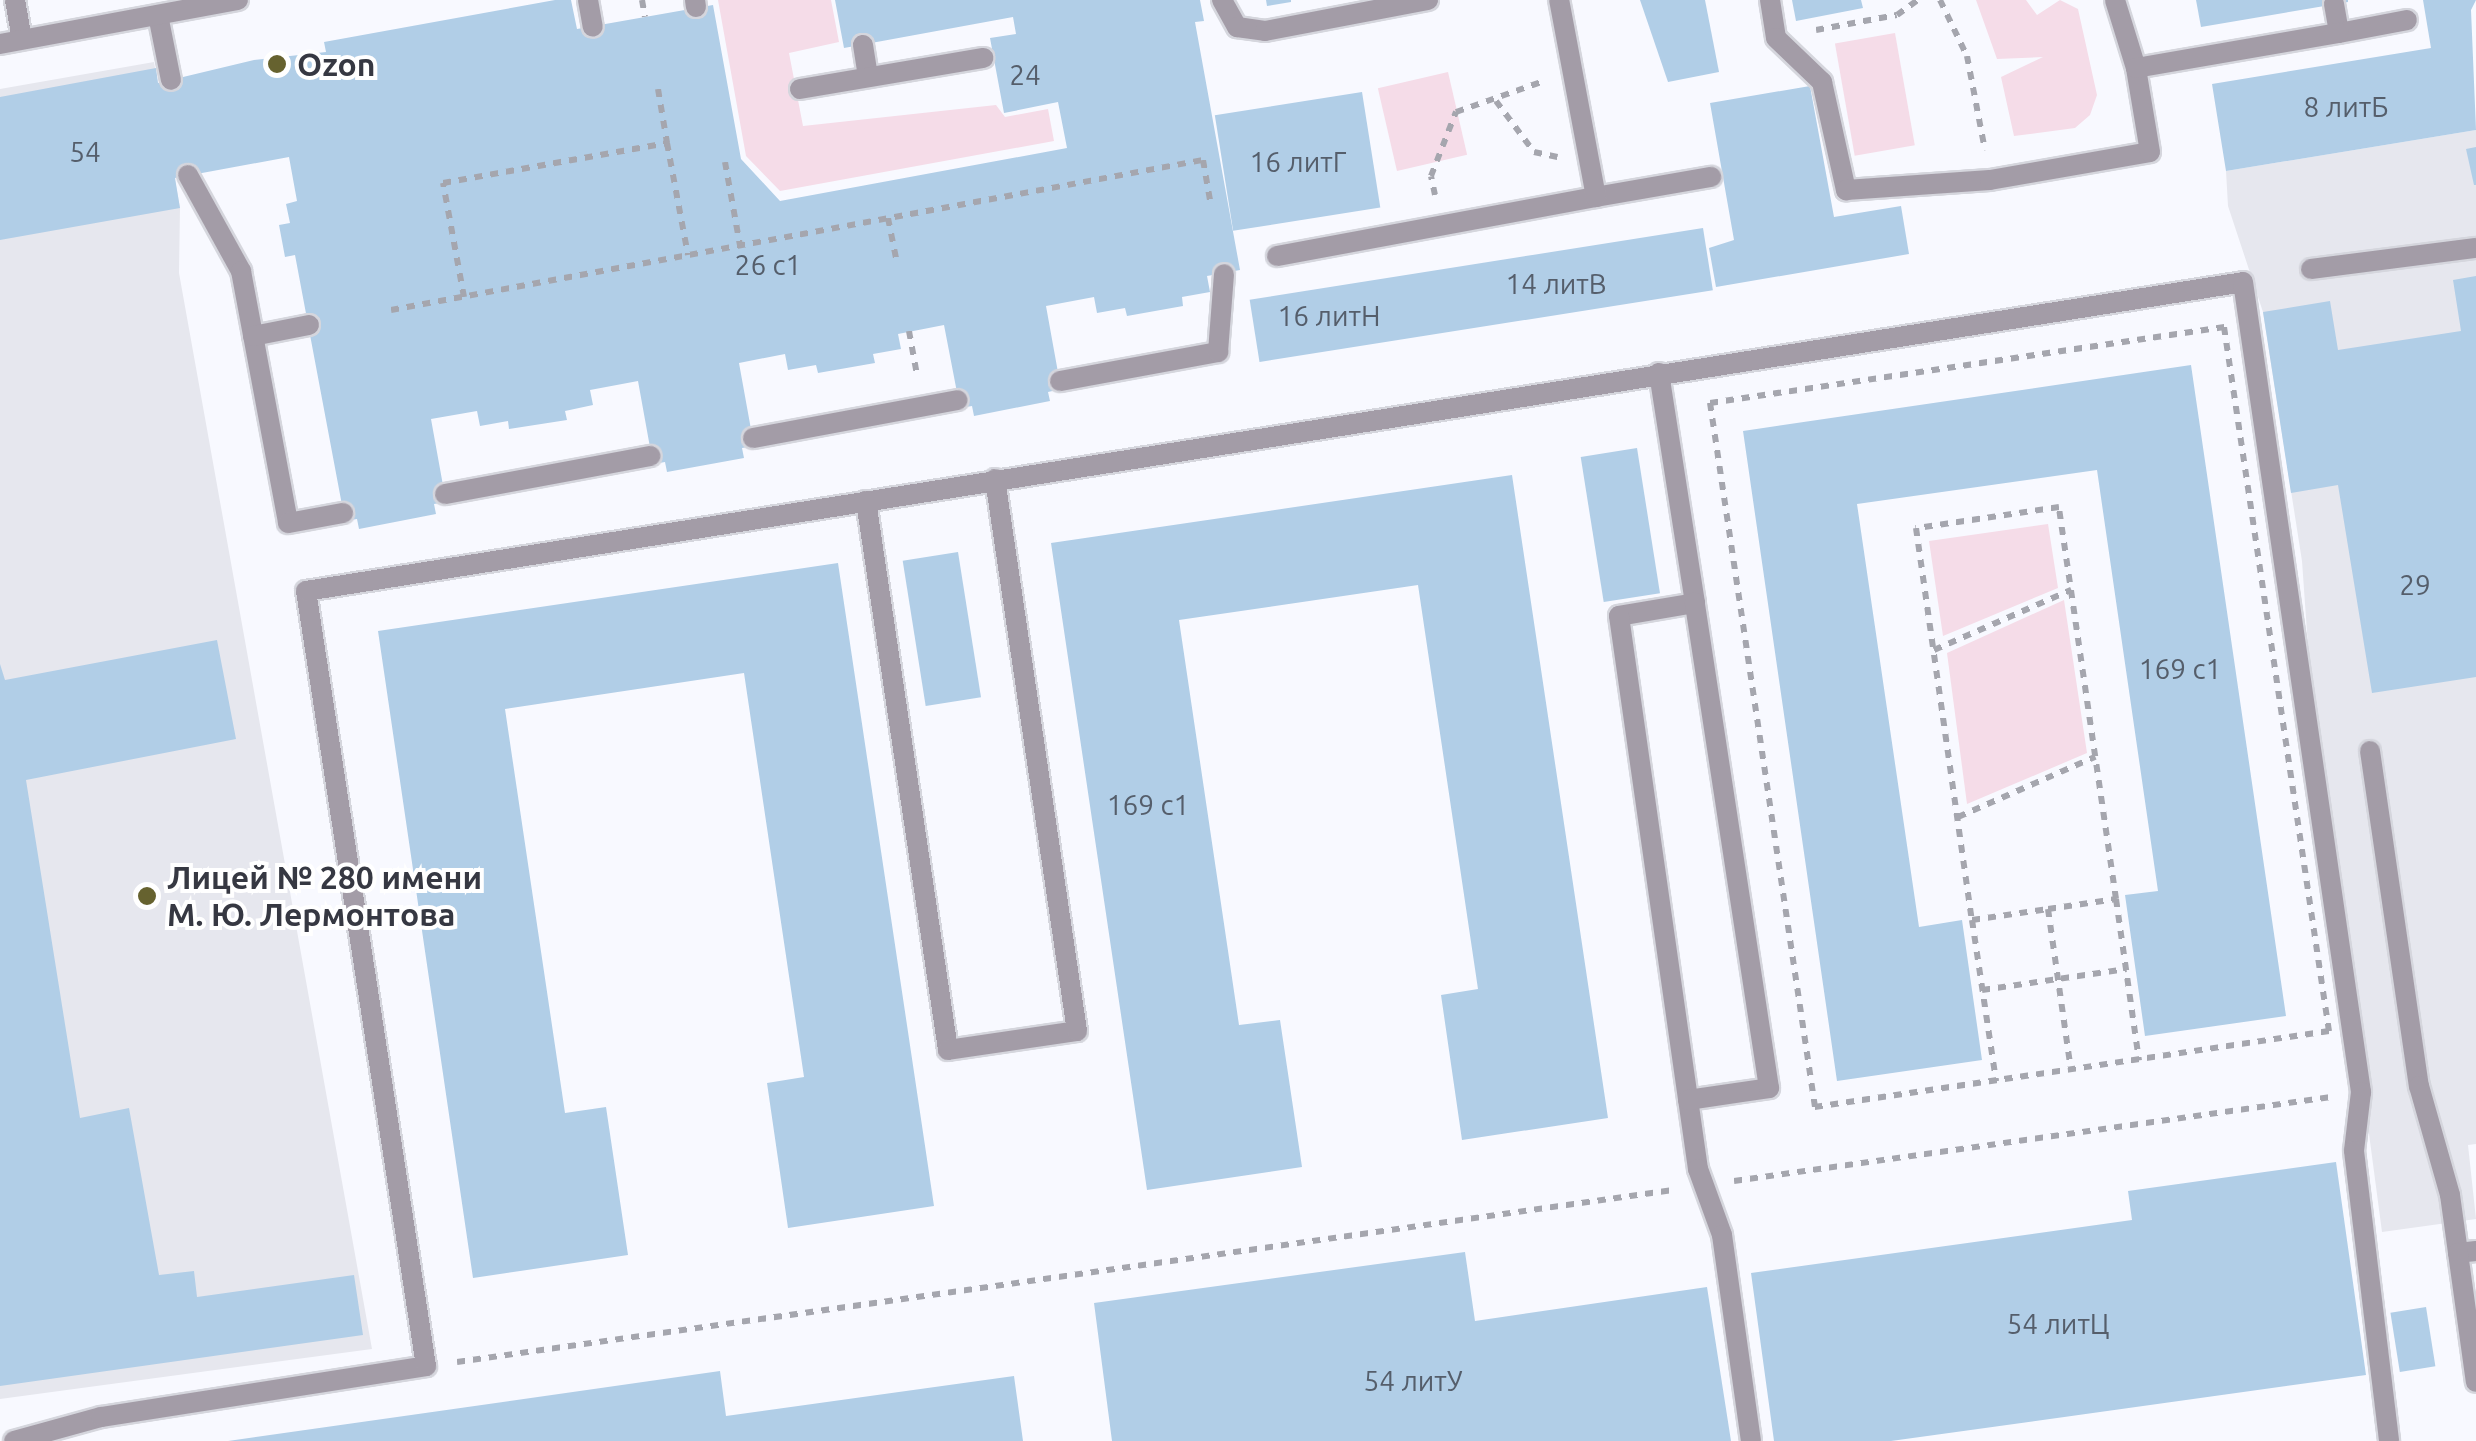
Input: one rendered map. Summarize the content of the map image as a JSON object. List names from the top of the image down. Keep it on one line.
{"places":["Ozon","Лицей № 280 имени М. Ю. Лермонтова"],"house_numbers":["24","8 литБ","54","16 литГ","26 с1","14 литВ","16 литН","29","169 с1","169 с1","54 литЦ","54 литУ"]}
